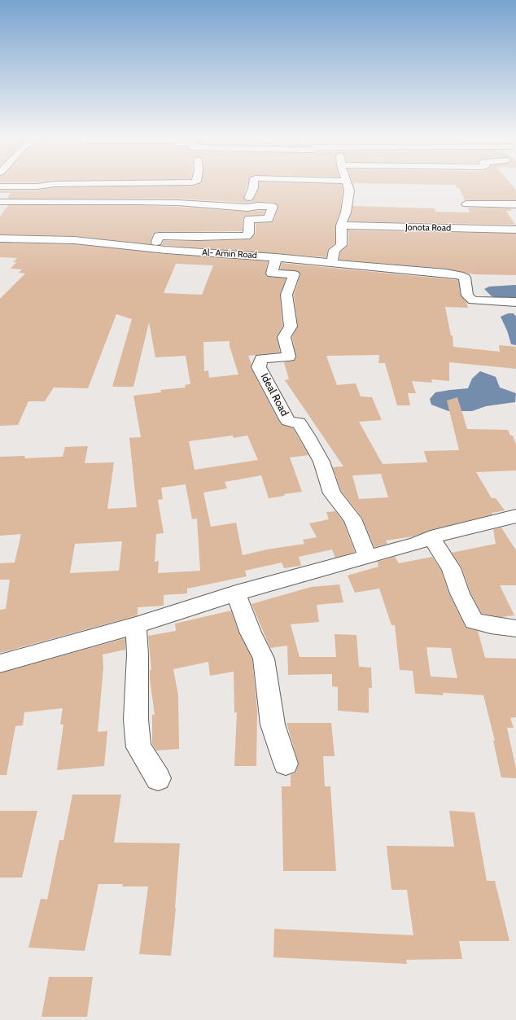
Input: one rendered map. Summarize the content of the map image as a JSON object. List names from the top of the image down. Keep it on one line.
{"streets":{"street":["Jonota Road","Al- Amin Road","Ideal Road"]},"crossings":[["Al- Amin Road","Ideal Road"]]}
